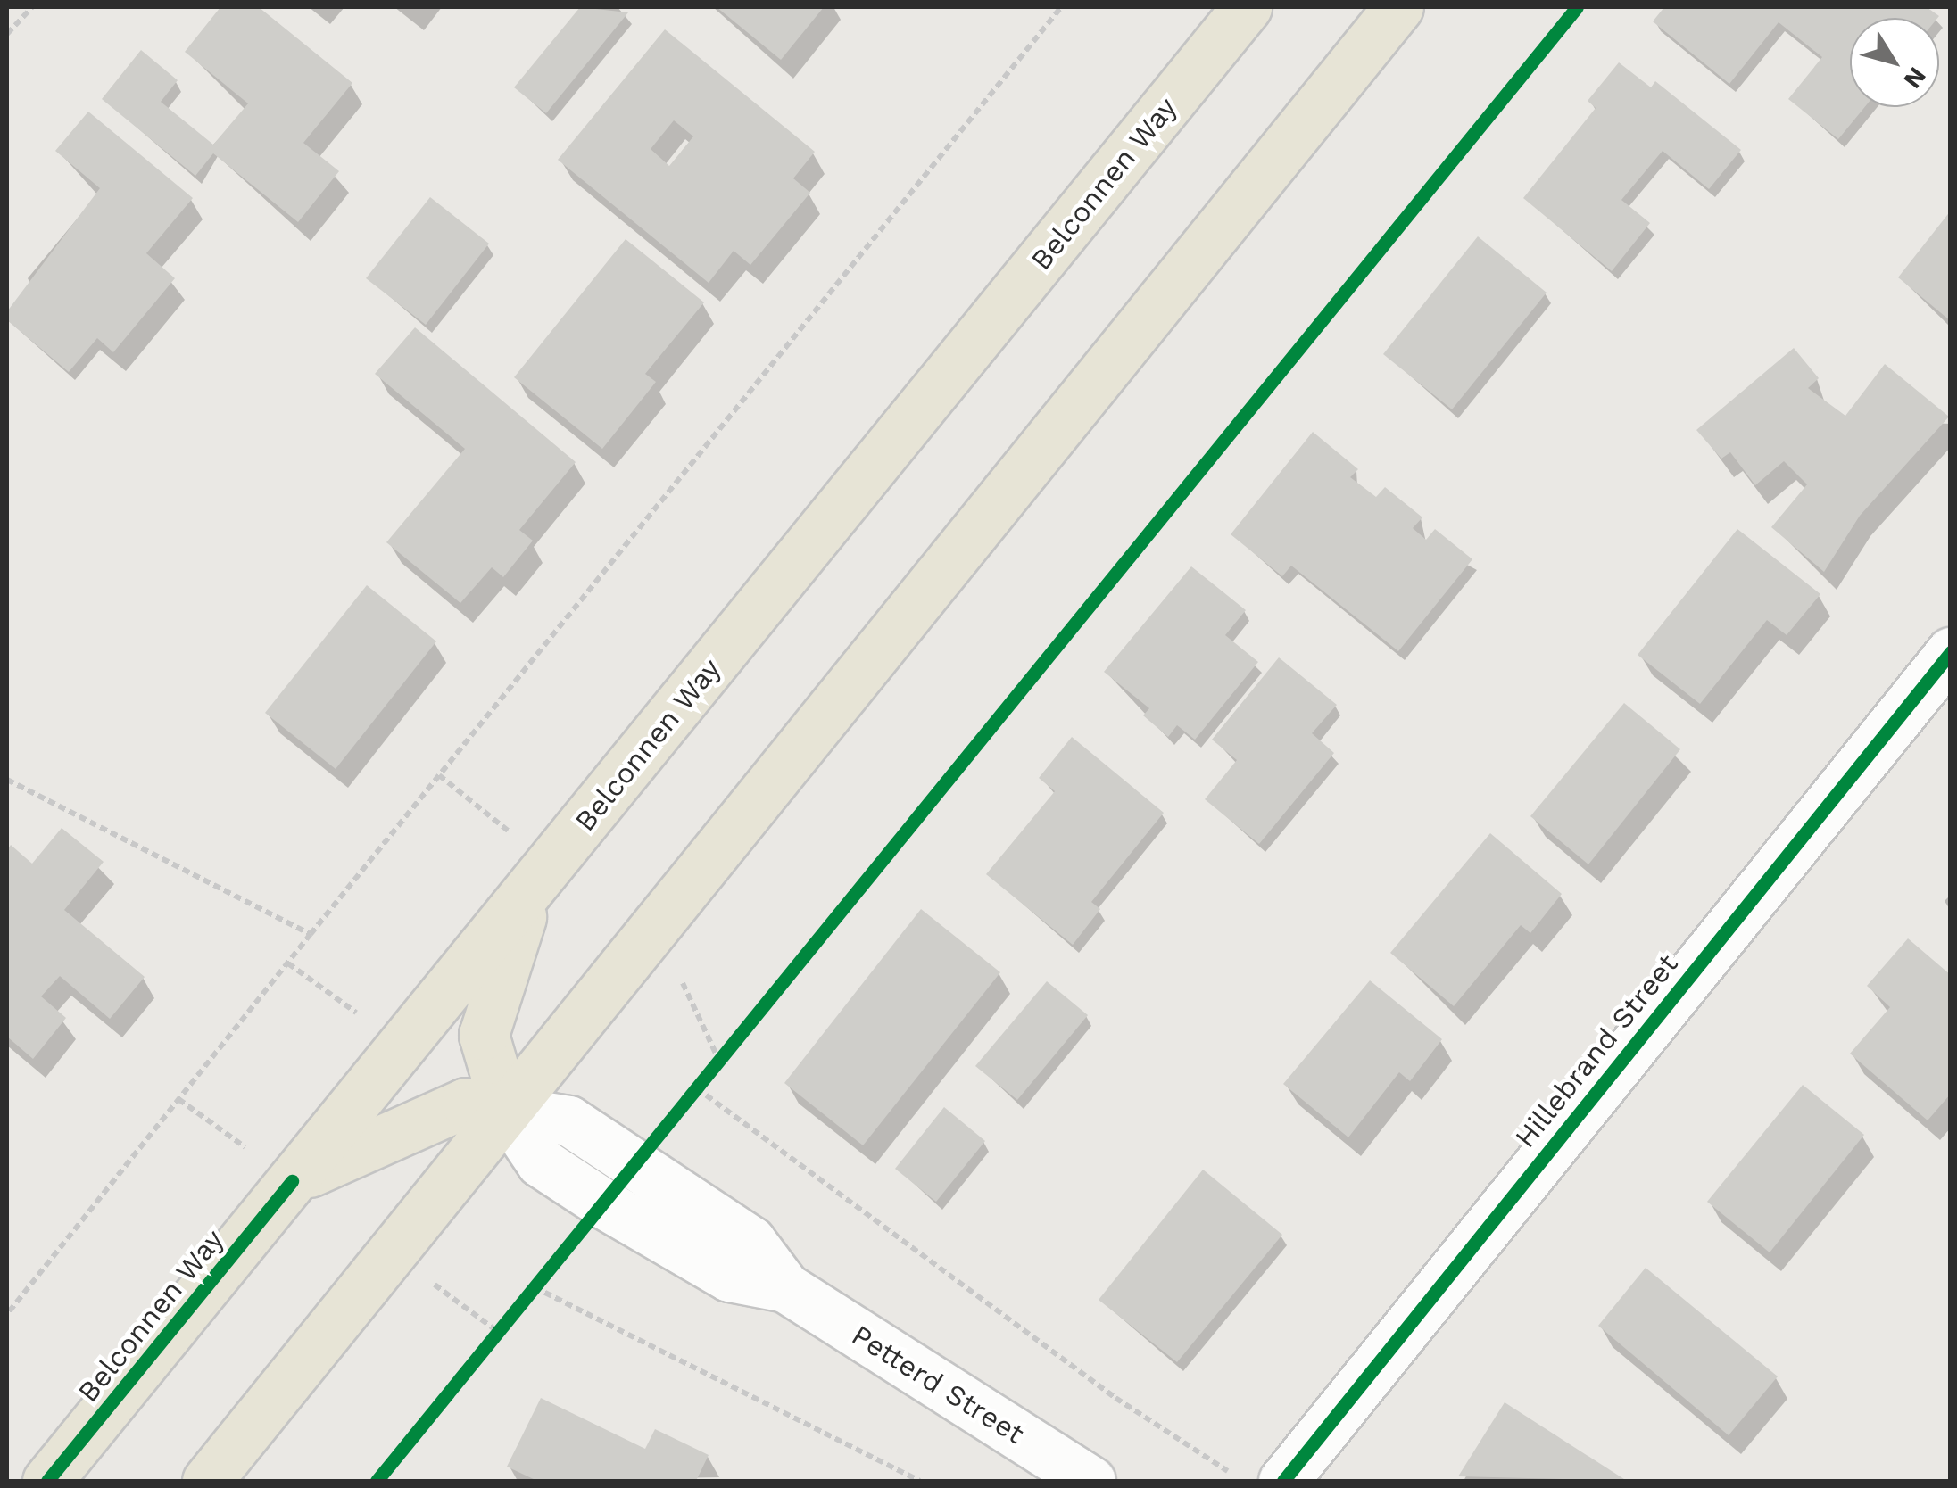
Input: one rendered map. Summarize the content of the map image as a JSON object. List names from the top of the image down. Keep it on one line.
{"streets":{"main road":["Belconnen Way"],"street":["Hillebrand Street","Petterd Street"]},"north":"bottom right"}
